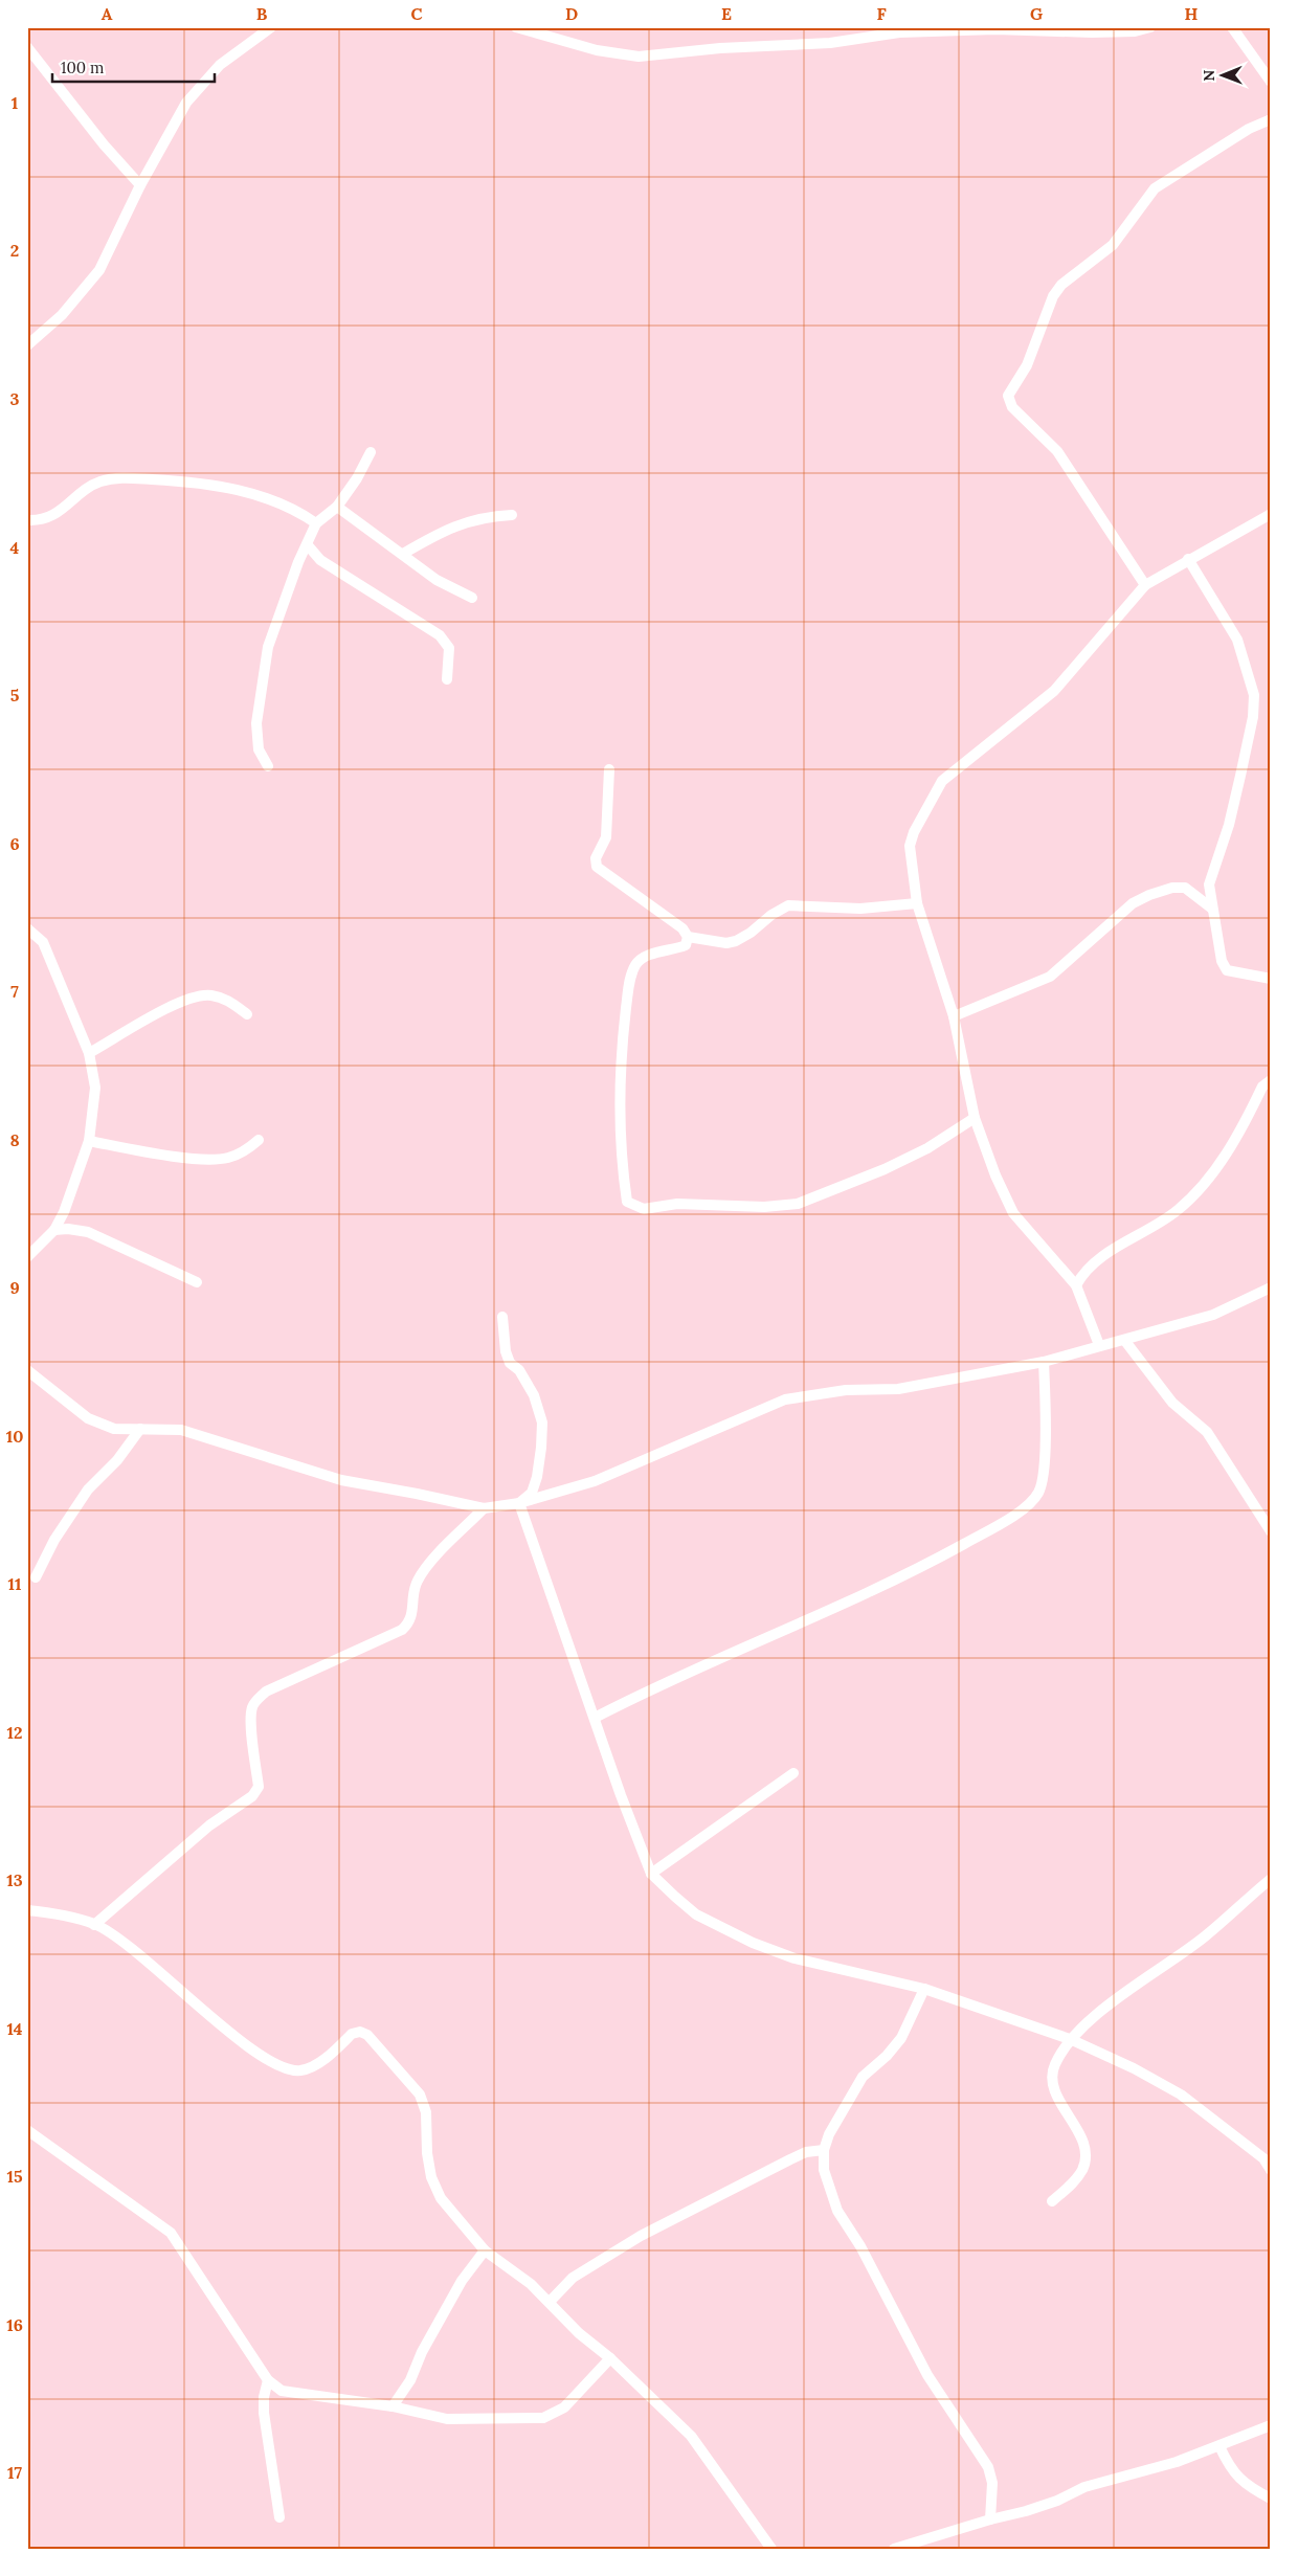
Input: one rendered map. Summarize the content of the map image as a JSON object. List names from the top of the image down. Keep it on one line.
{"scale_bar":"100 m","north":"left","grid":{"columns":["A","B","C","D","E","F","G","H"],"rows":["1","2","3","4","5","6","7","8","9","10","11","12","13","14","15","16","17"]}}
